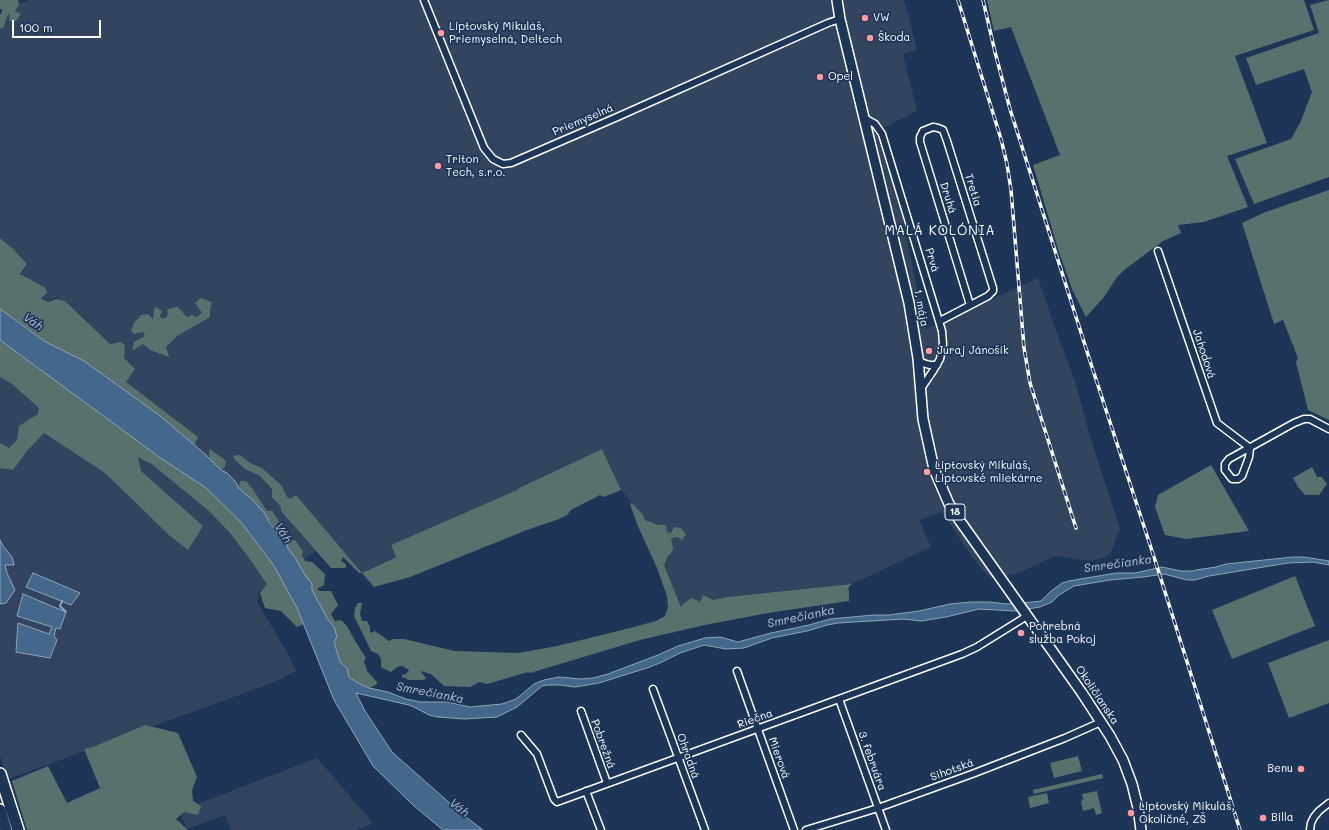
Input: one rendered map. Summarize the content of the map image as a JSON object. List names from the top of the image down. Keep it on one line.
{"streets":{"main road":["1. mája","18","Okoličianska"],"street":["Priemyselná","Tretia","Druhá","Prvá","Jahodová","Riečna","Pobrežná","Ohradná","Mierová","3. februára","Sihotská"]},"crossings":[["Priemyselná","1. mája"],["Tretia","Druhá"],["Prvá","1. mája"],["1. mája","Okoličianska"],["Okoličianska","Riečna"],["Okoličianska","Sihotská"],["Riečna","Pobrežná"],["Riečna","Ohradná"],["Riečna","Mierová"],["Riečna","3. februára"],["3. februára","Sihotská"]],"districts":["MALÁ KOLÓNIA"],"water":["Váh","Smrečianka"],"places":["VW","Liptovský Mikuláš, Priemyselná, Deltech","Škoda","Opel","Triton Tech, s.r.o.","Juraj Jánošík","Liptovský Mikuláš, Liptovské mliekárne","Pohrebná služba Pokoj","Benu","Liptovský Mikuláš, Okoličné, ZŠ","Billa"],"scale_bar":"100 m"}
